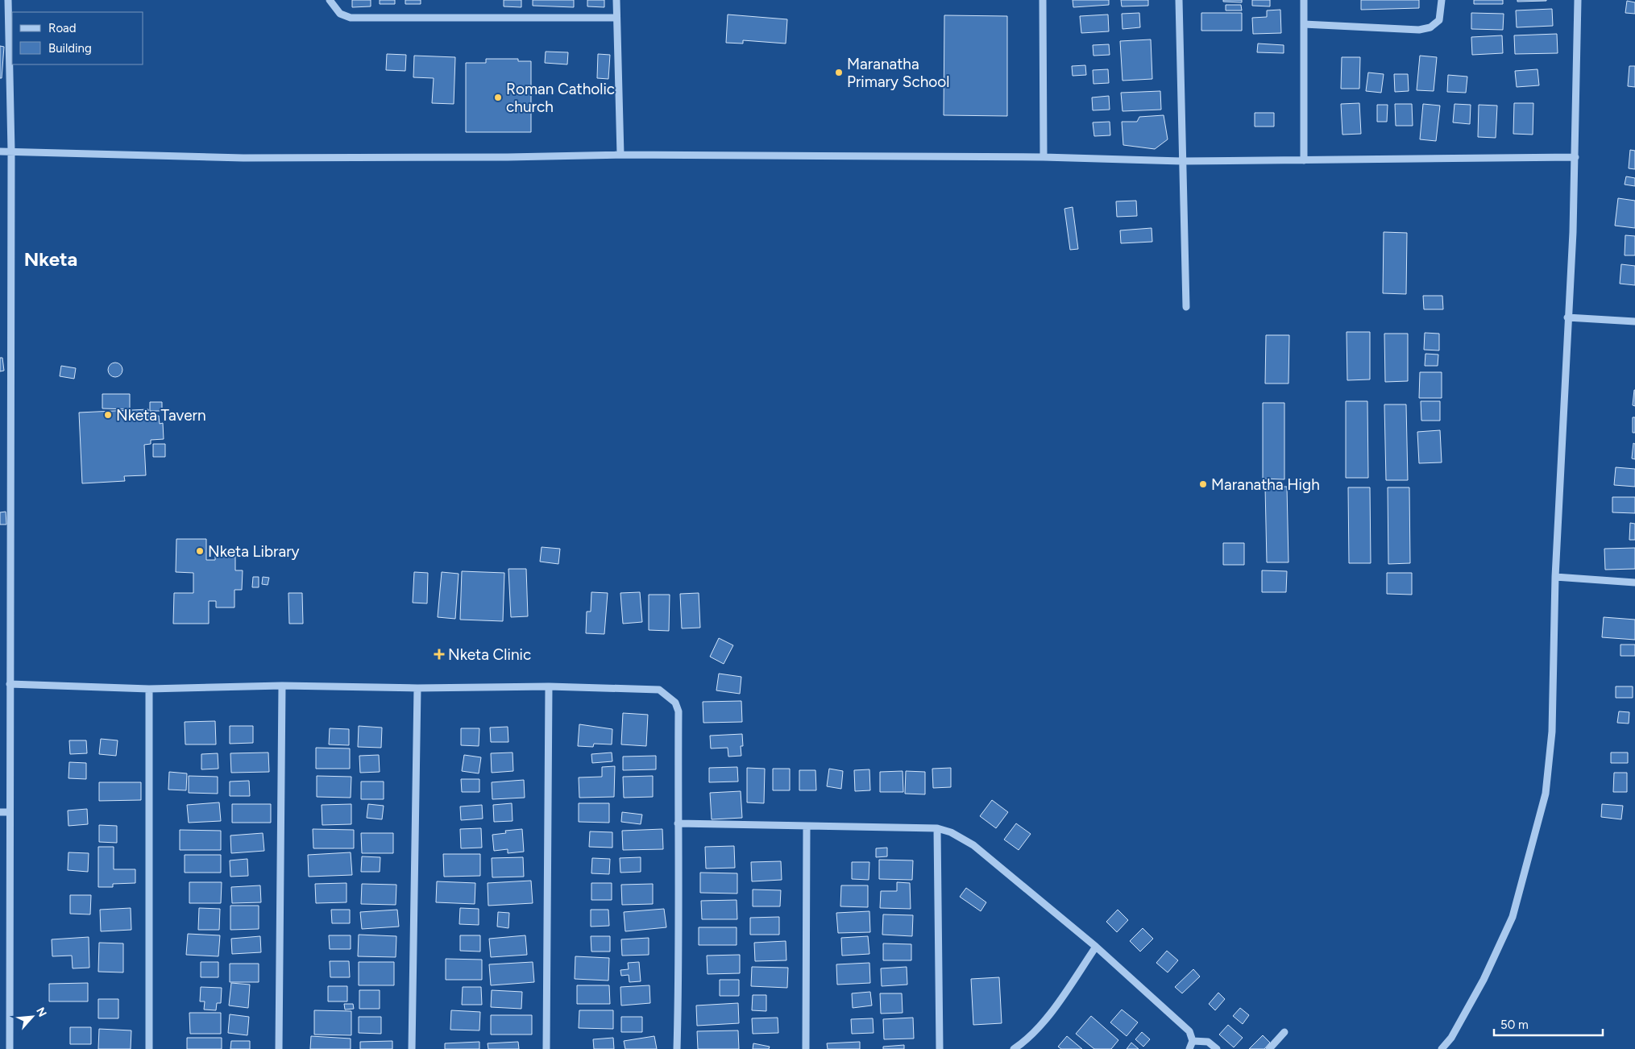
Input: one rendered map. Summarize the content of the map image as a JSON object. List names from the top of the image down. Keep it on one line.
{"districts":["Nketa"],"places":{"other":["Maranatha Primary School","Roman Catholic church","Nketa Tavern","Maranatha High","Nketa Library"],"health":["Nketa Clinic"]},"legend":["Road","Building"],"scale_bar":"50 m","north":"top right"}
